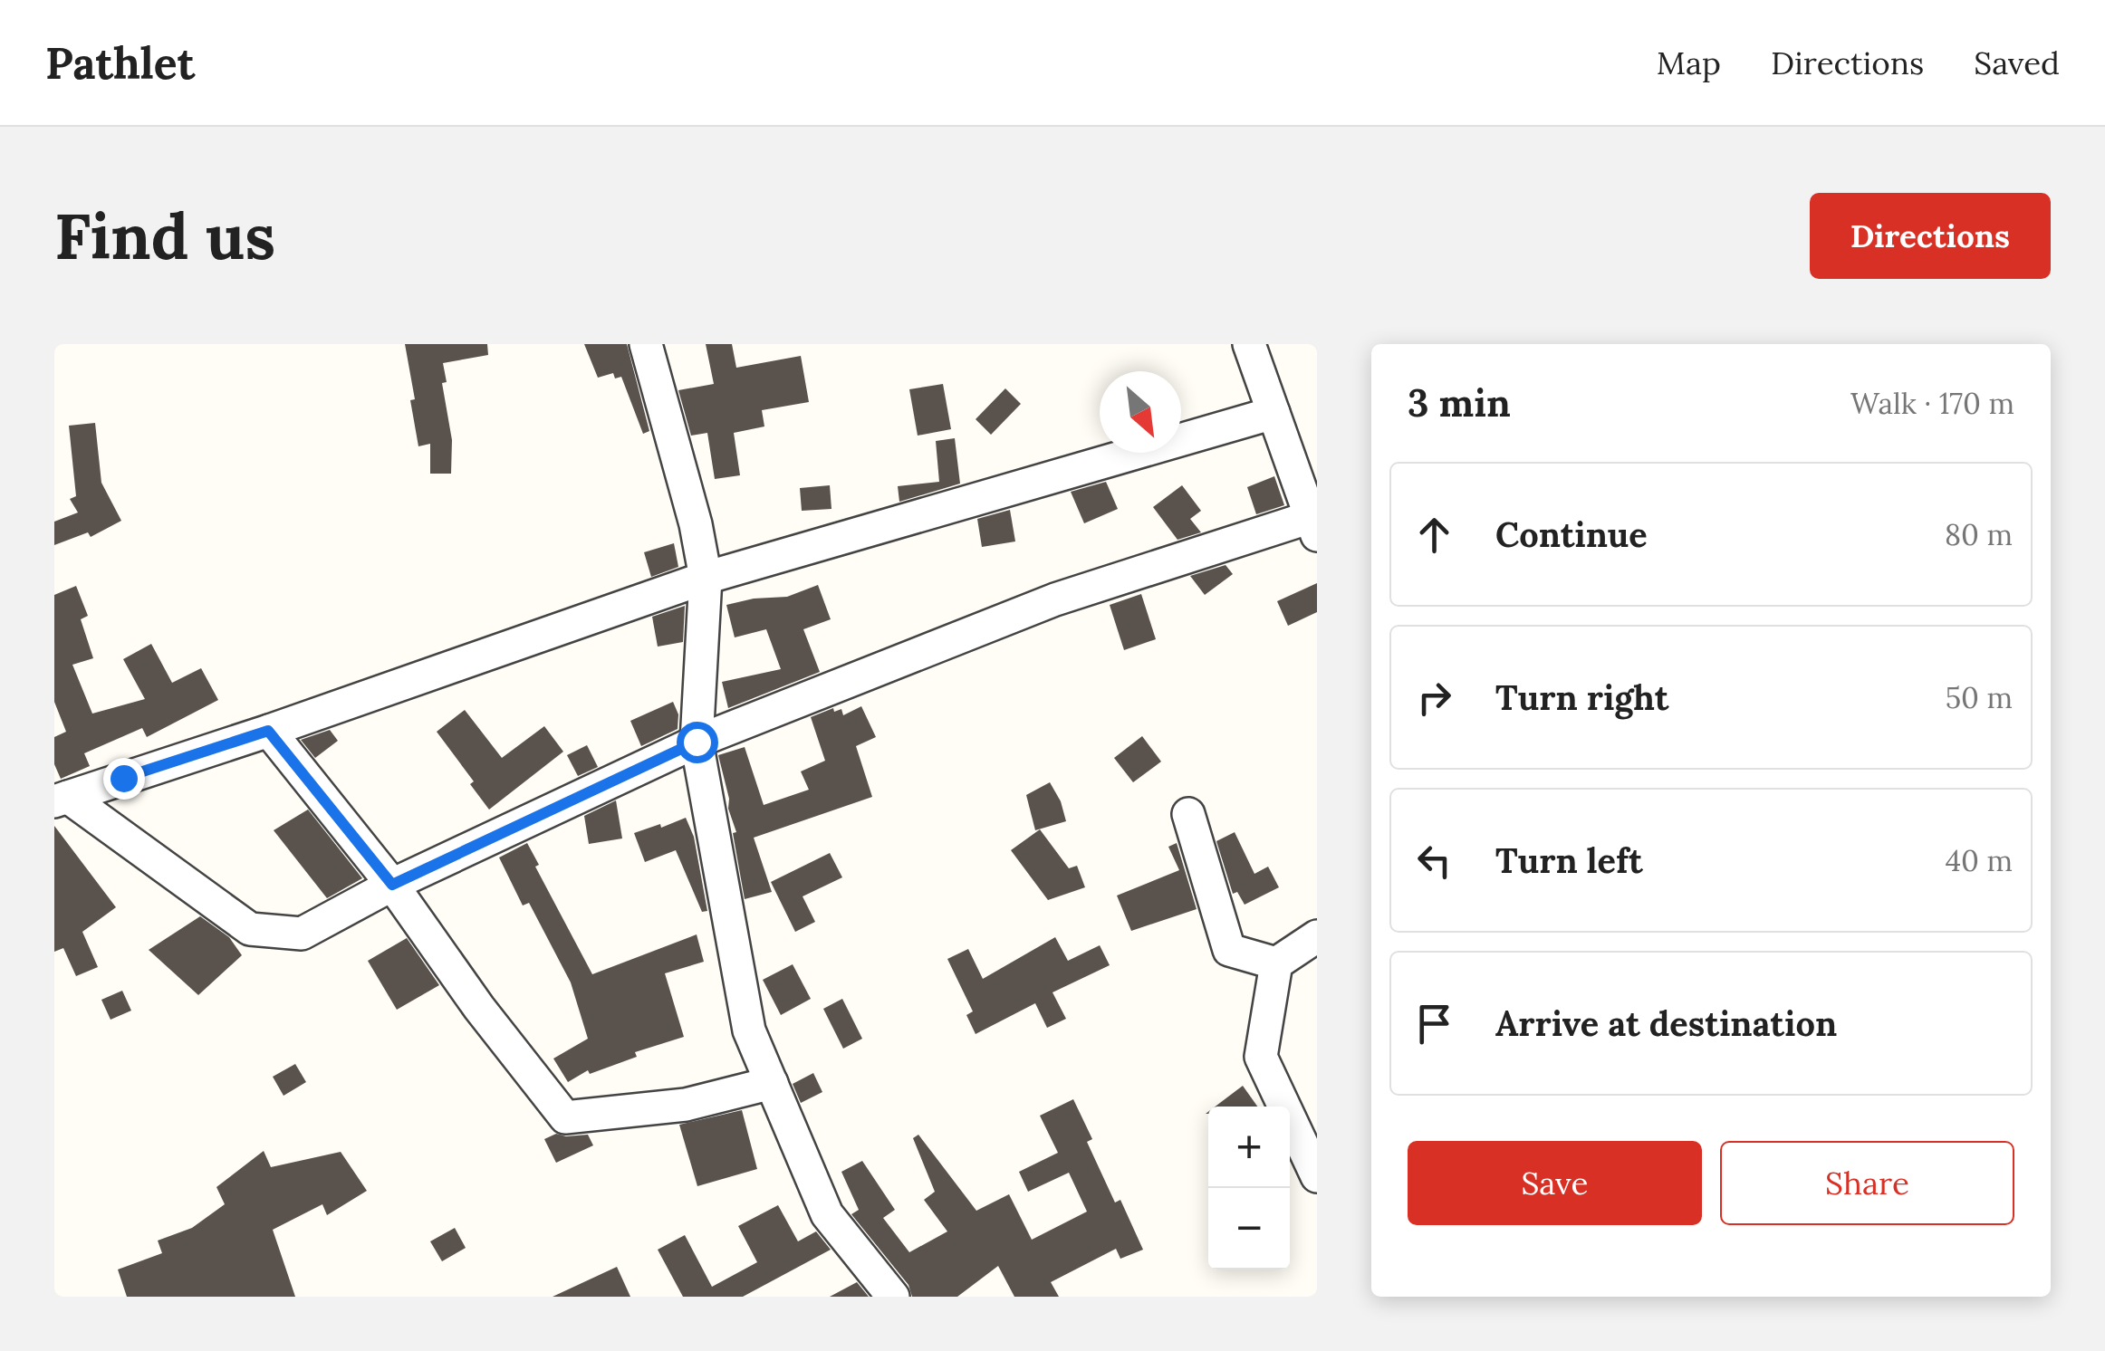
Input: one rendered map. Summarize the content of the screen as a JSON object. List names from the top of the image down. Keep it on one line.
{"north":"bottom right","page":{"header":"Pathlet","nav":["Map","Directions","Saved"],"buttons":["Directions",["Save","Share"]],"title":"Find us","heading":["3 min","Walk · 170 m"],"list":[["Continue","80 m"],["Turn right","50 m"],["Turn left","40 m"],"Arrive at destination"],"map_buttons":["+","−"]}}
